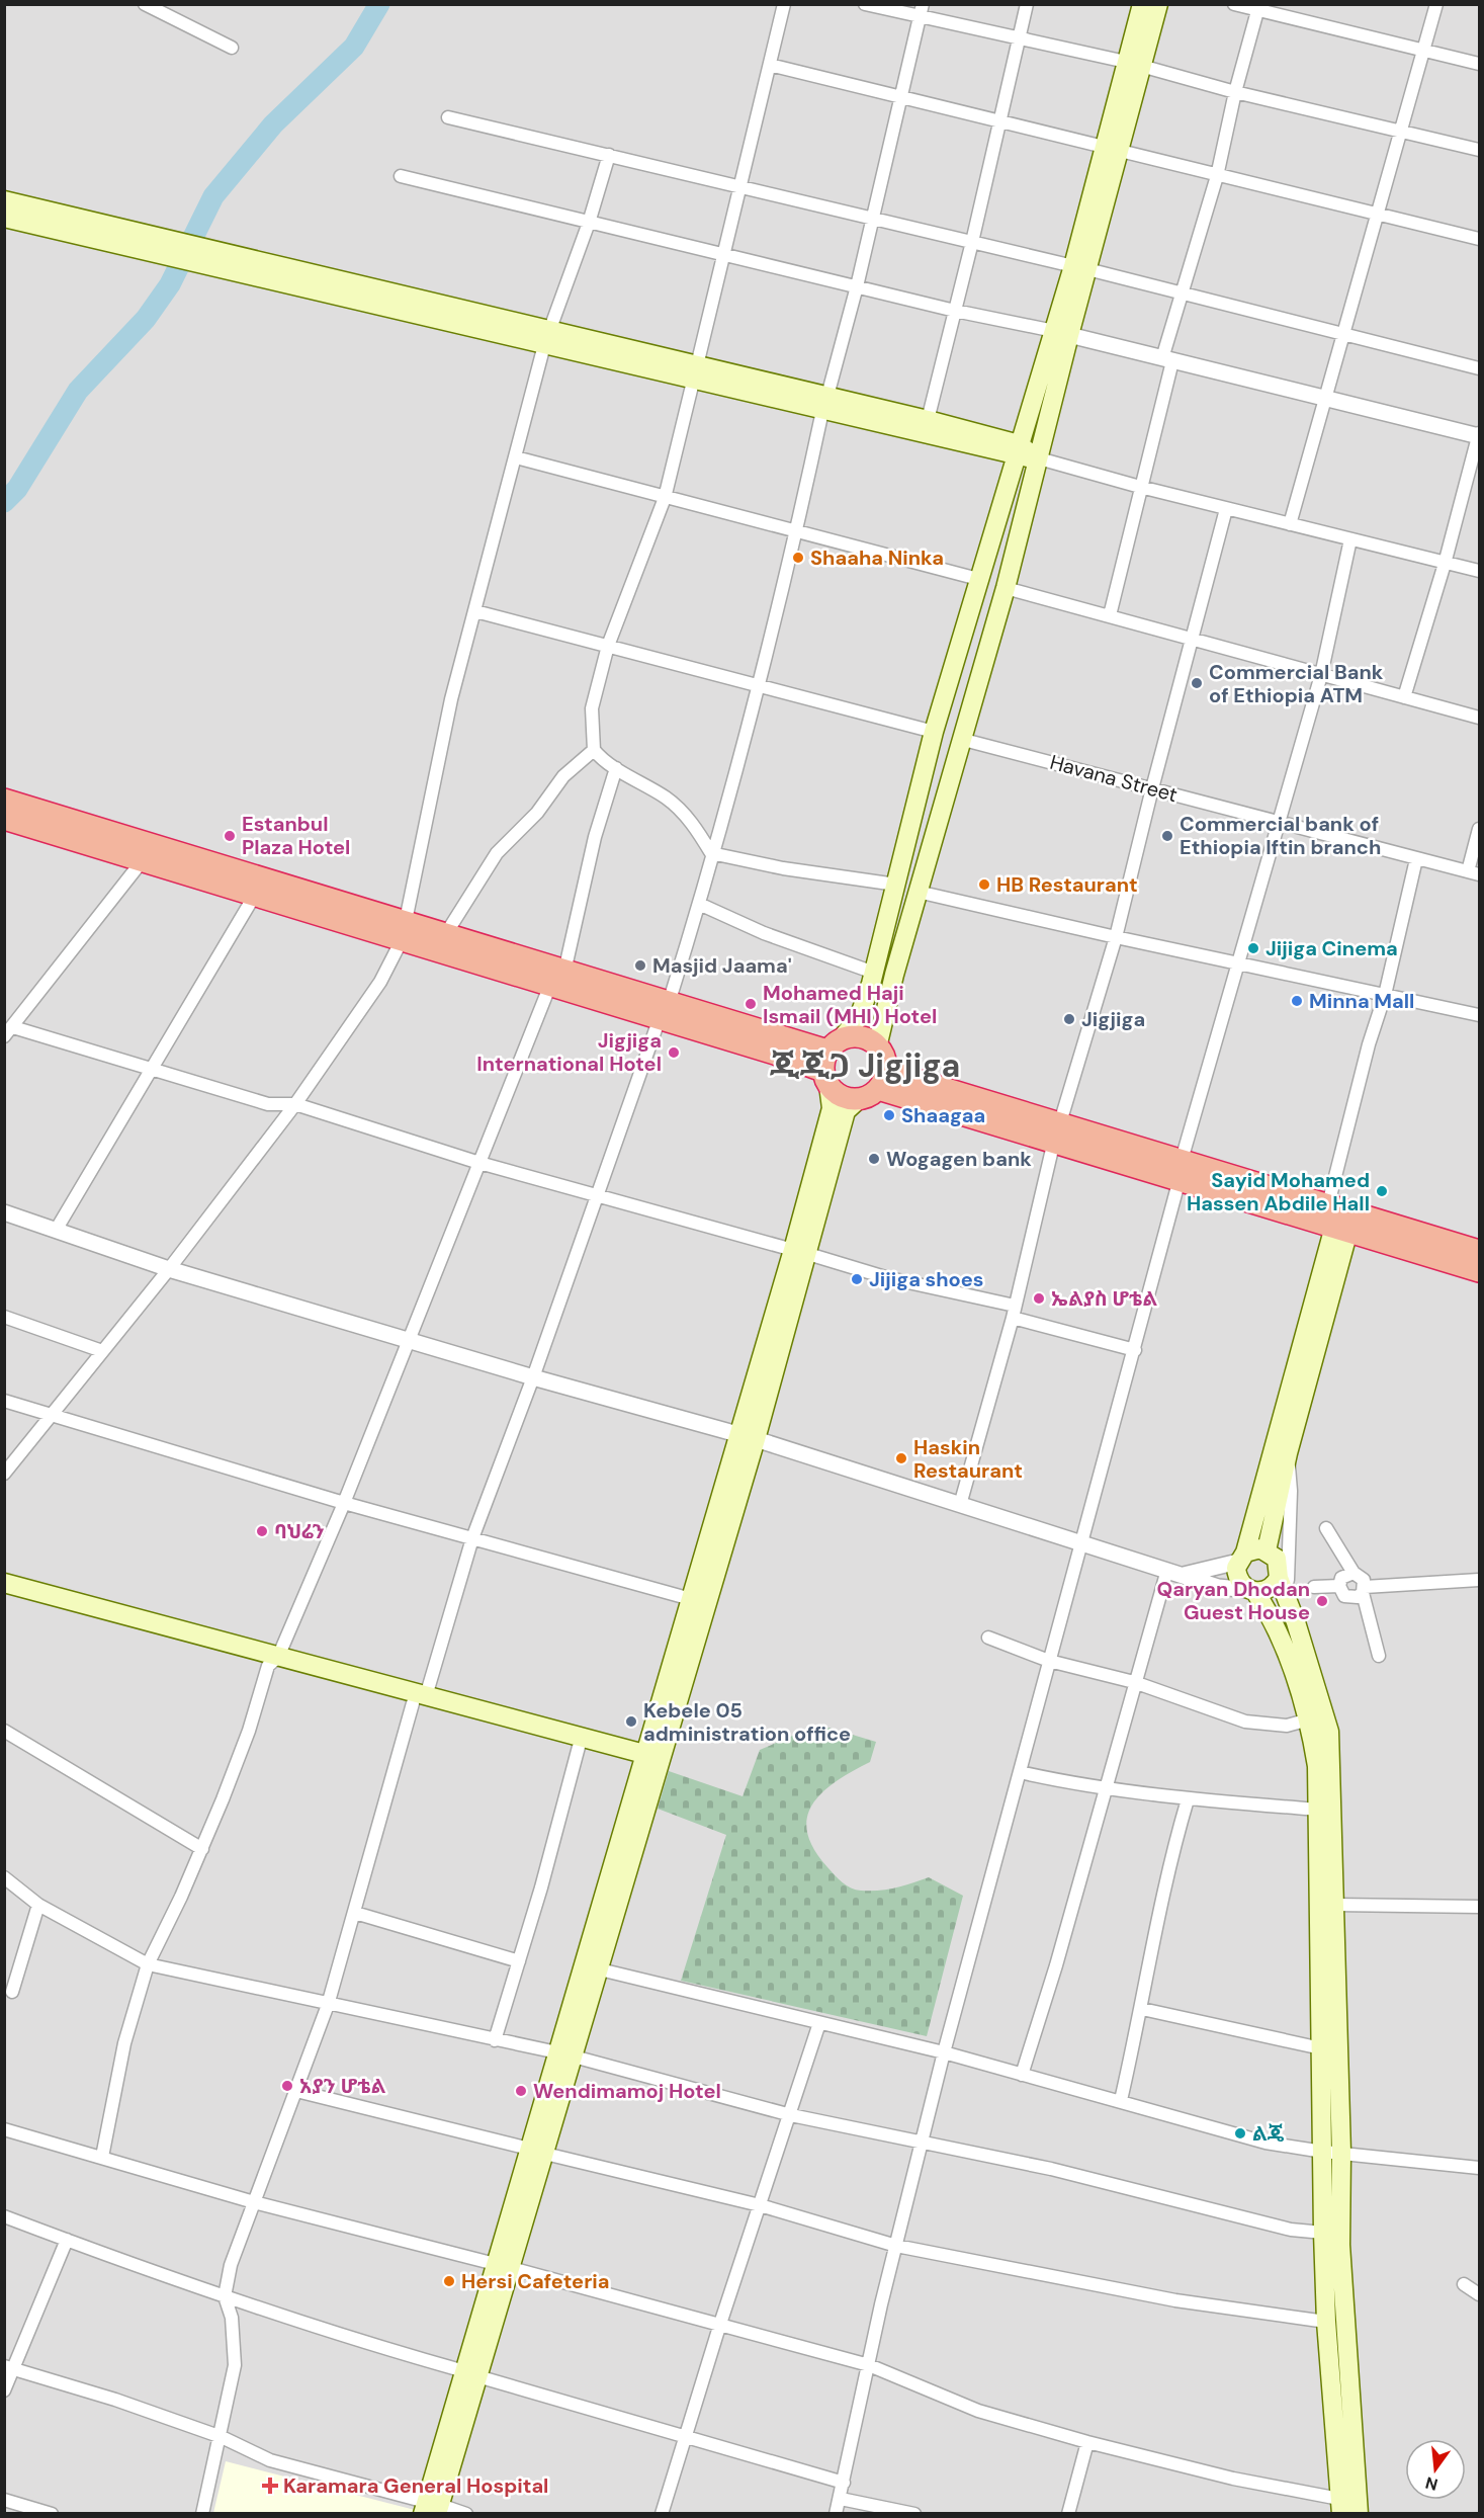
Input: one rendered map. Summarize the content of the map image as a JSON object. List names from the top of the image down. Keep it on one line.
{"streets":{"street":["Havana Street"]},"districts":["ጂጂጋ Jigjiga"],"places":{"other":["Shaaha Ninka","Commercial Bank of Ethiopia ATM","Estanbul Plaza Hotel","Commercial bank of Ethiopia Iftin branch","HB Restaurant","Jijiga Cinema","Masjid Jaama'","Minna Mall","Mohamed Haji Ismail (MHI) Hotel","Jigjiga","Jigjiga International Hotel","Shaagaa","Wogagen bank","Sayid Mohamed Hassen Abdile Hall","Jijiga shoes","ኤልያስ ሆቴል","Haskin Restaurant","ባህሬን","Qaryan Dhodan Guest House","Kebele 05 administration office","አያን ሆቴል","Wendimamoj Hotel","ልጄ","Hersi Cafeteria"],"health":["Karamara General Hospital"]},"north":"bottom"}
